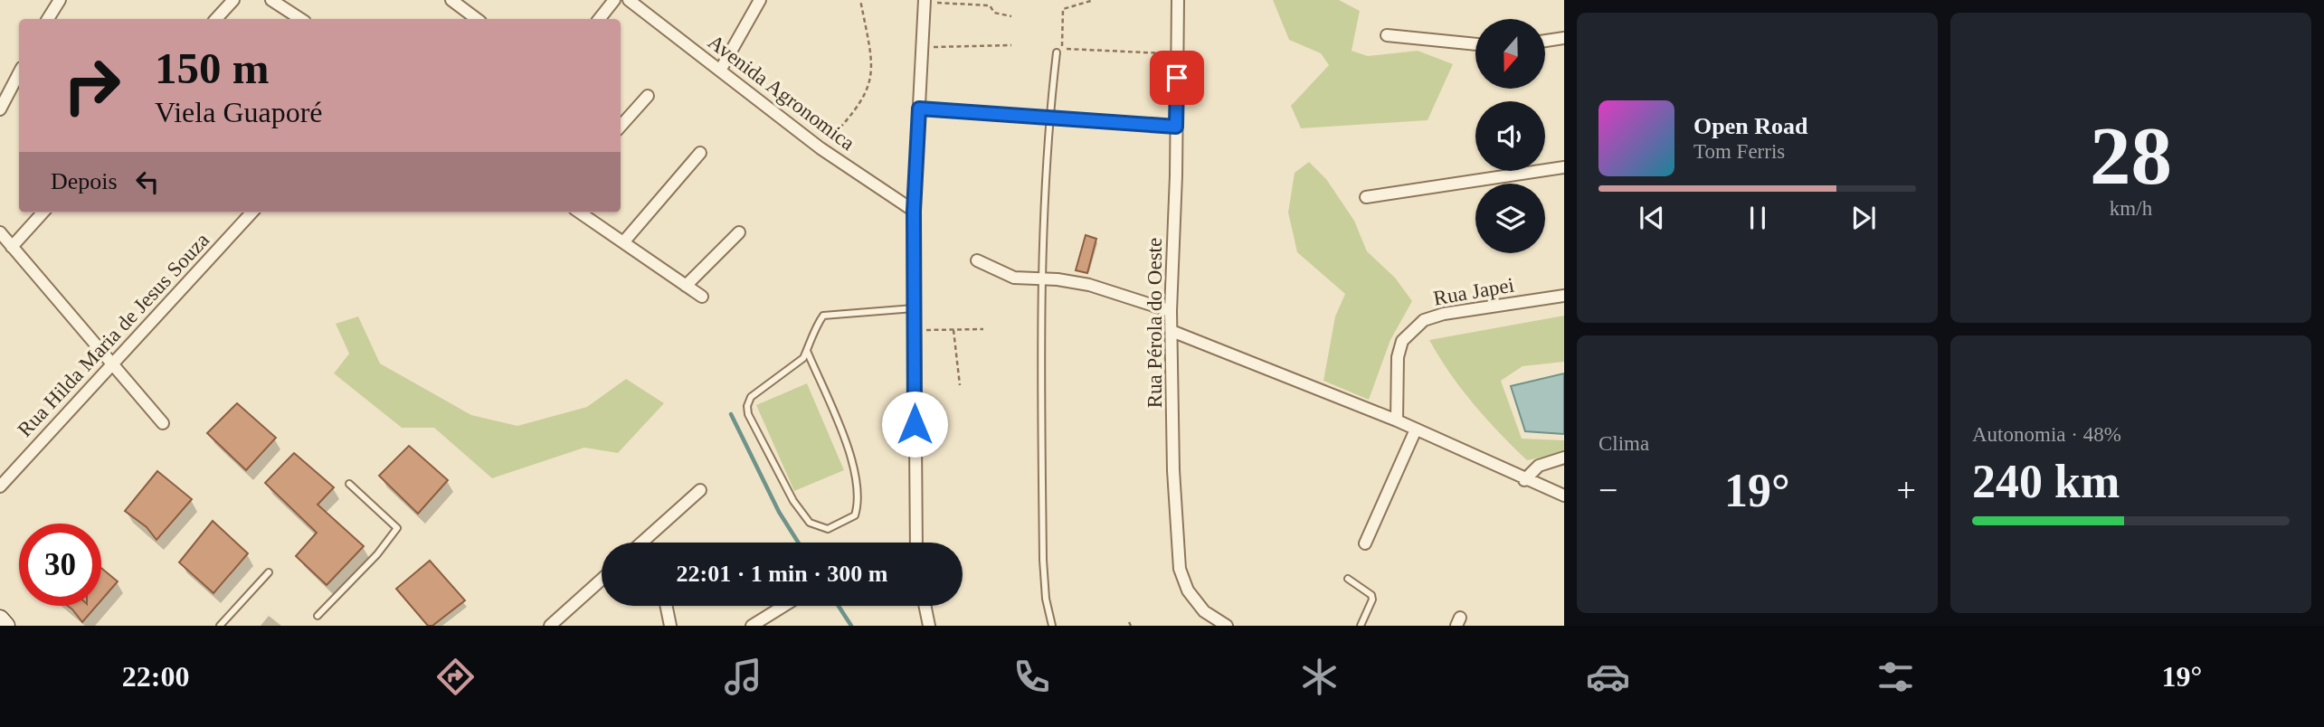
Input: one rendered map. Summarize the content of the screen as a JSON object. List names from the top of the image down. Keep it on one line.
{"streets":{"street":["Avenida Agronomica","Rua Japei","Rua Pérola do Oeste","Rua Hilda Maria de Jesus Souza"]},"north":"bottom","page":{"tile":[["28","km/h"],"Clima",["Autonomia · 48%","240 km"]],"turn":["150 m","Viela Guaporé"],"song":["Open Road","Tom Ferris"],"then":"Depois","heat":["−","19°","+"],"limit":"30","trip":"22:01 · 1 min · 300 m","tabs":["22:00","19°"]}}
